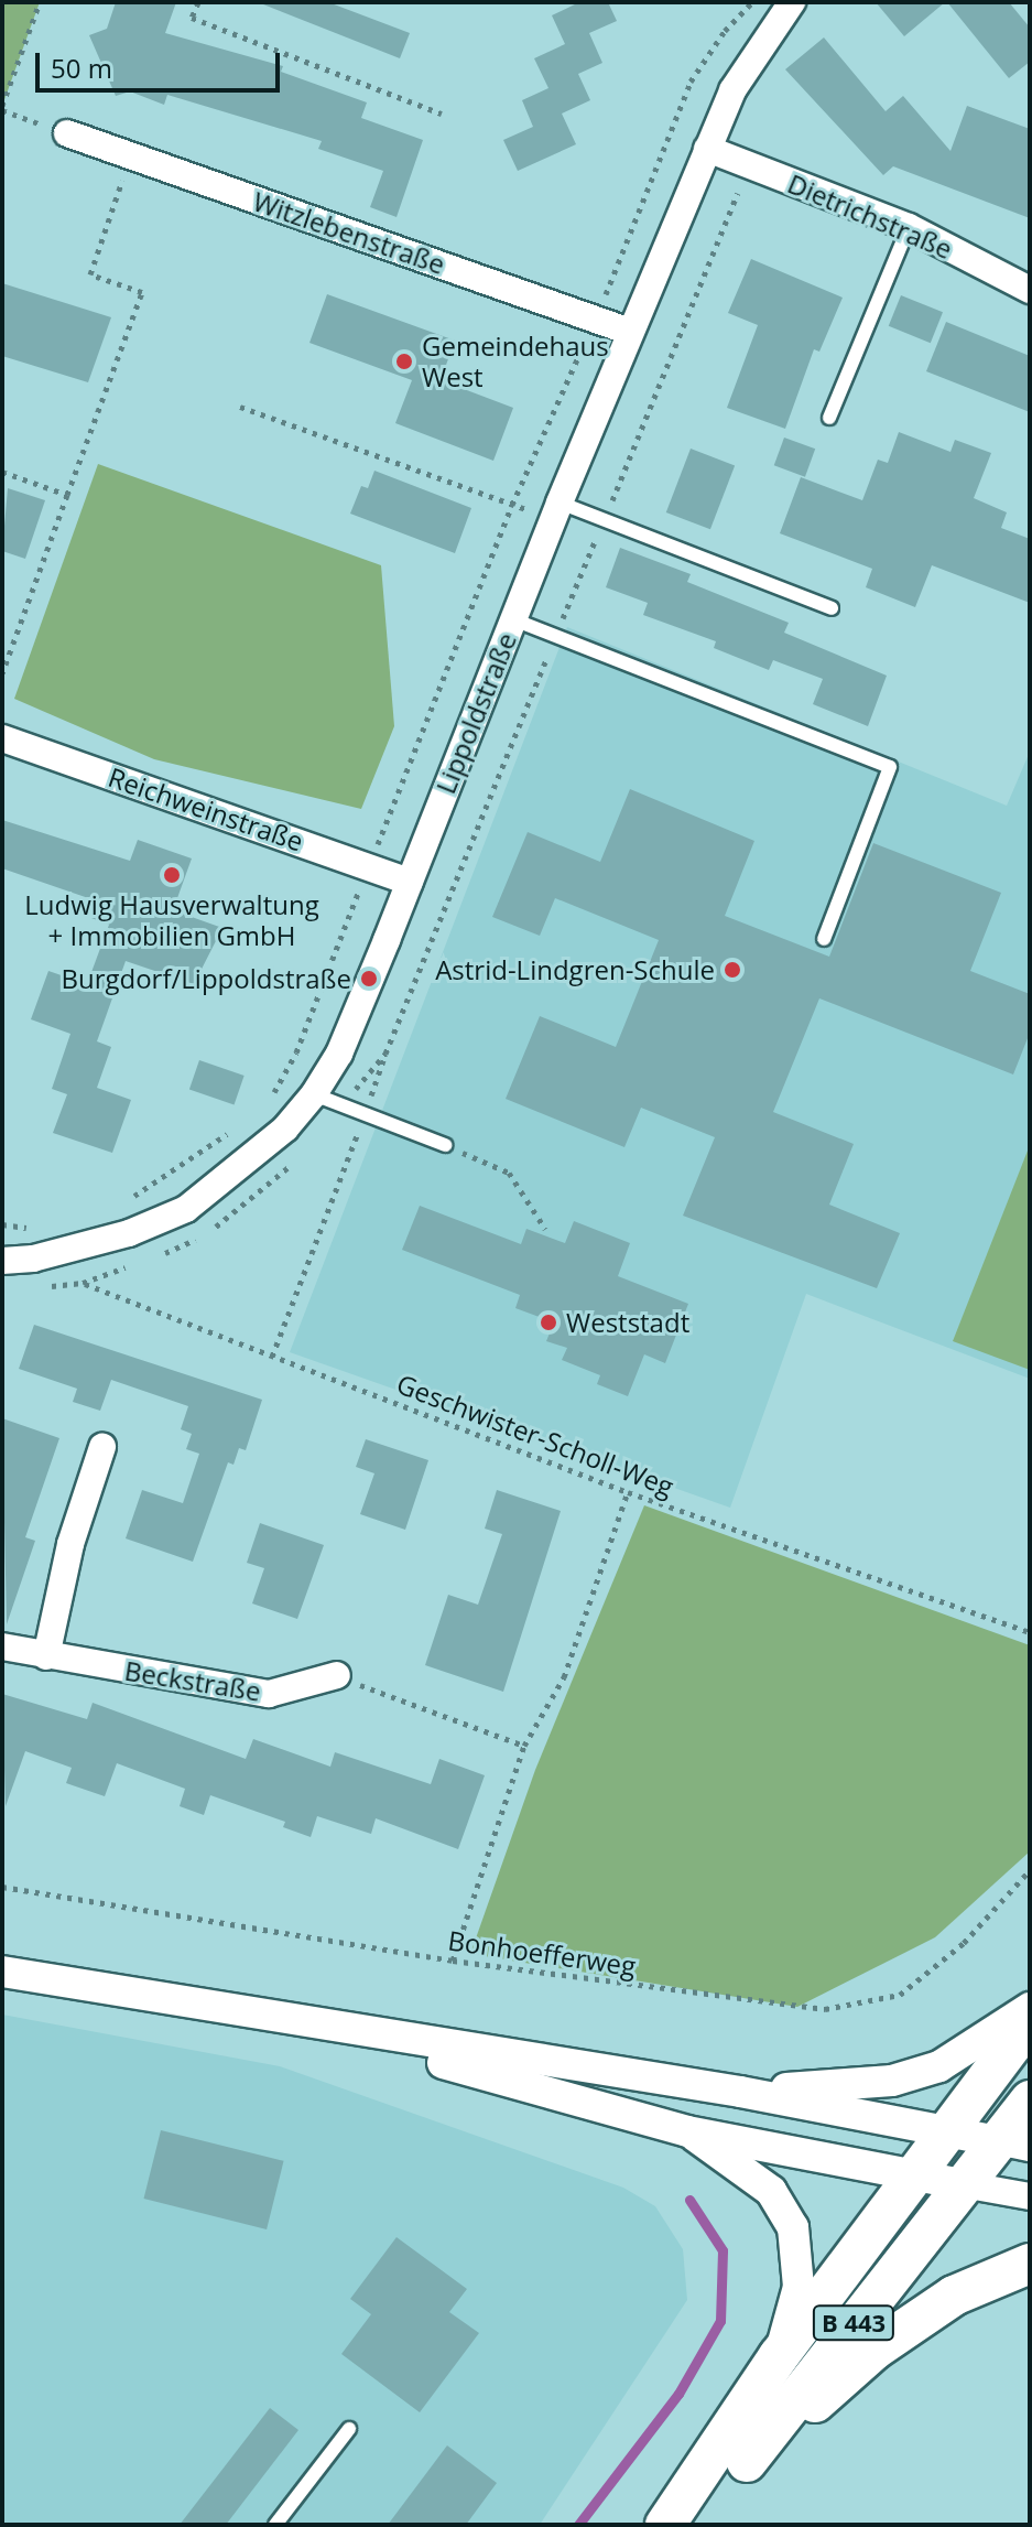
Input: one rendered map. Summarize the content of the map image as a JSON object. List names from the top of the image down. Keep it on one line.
{"streets":{"main road":["B 443"],"street":["Dietrichstraße","Witzlebenstraße","Lippoldstraße","Reichweinstraße","Beckstraße"],"path":["Geschwister-Scholl-Weg","Bonhoefferweg"]},"crossings":[["Dietrichstraße","Lippoldstraße"],["Witzlebenstraße","Lippoldstraße"],["Lippoldstraße","Reichweinstraße"],["Lippoldstraße","Geschwister-Scholl-Weg"]],"places":["Gemeindehaus West","Ludwig Hausverwaltung + Immobilien GmbH","Astrid-Lindgren-Schule","Burgdorf/Lippoldstraße","Weststadt"],"scale_bar":"50 m"}
